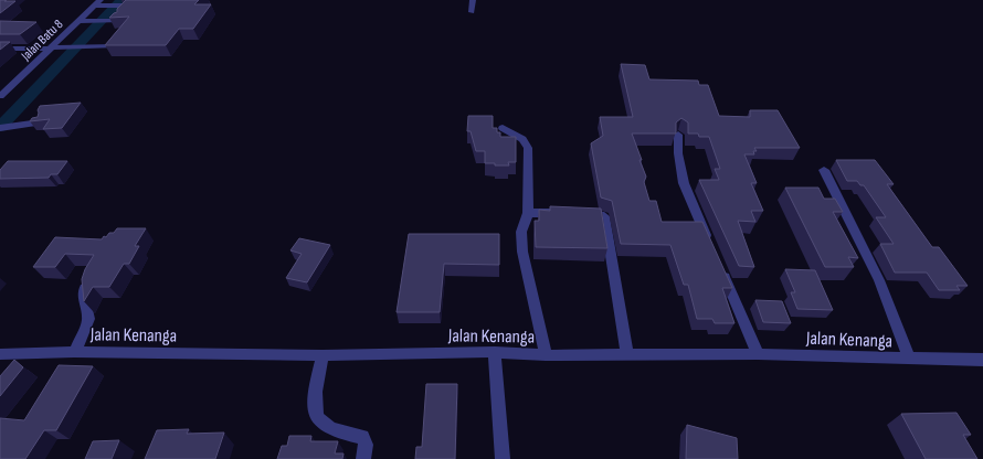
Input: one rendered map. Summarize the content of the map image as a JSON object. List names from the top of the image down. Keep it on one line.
{"streets":{"street":["Jalan Batu 8","Jalan Kenanga"]}}
